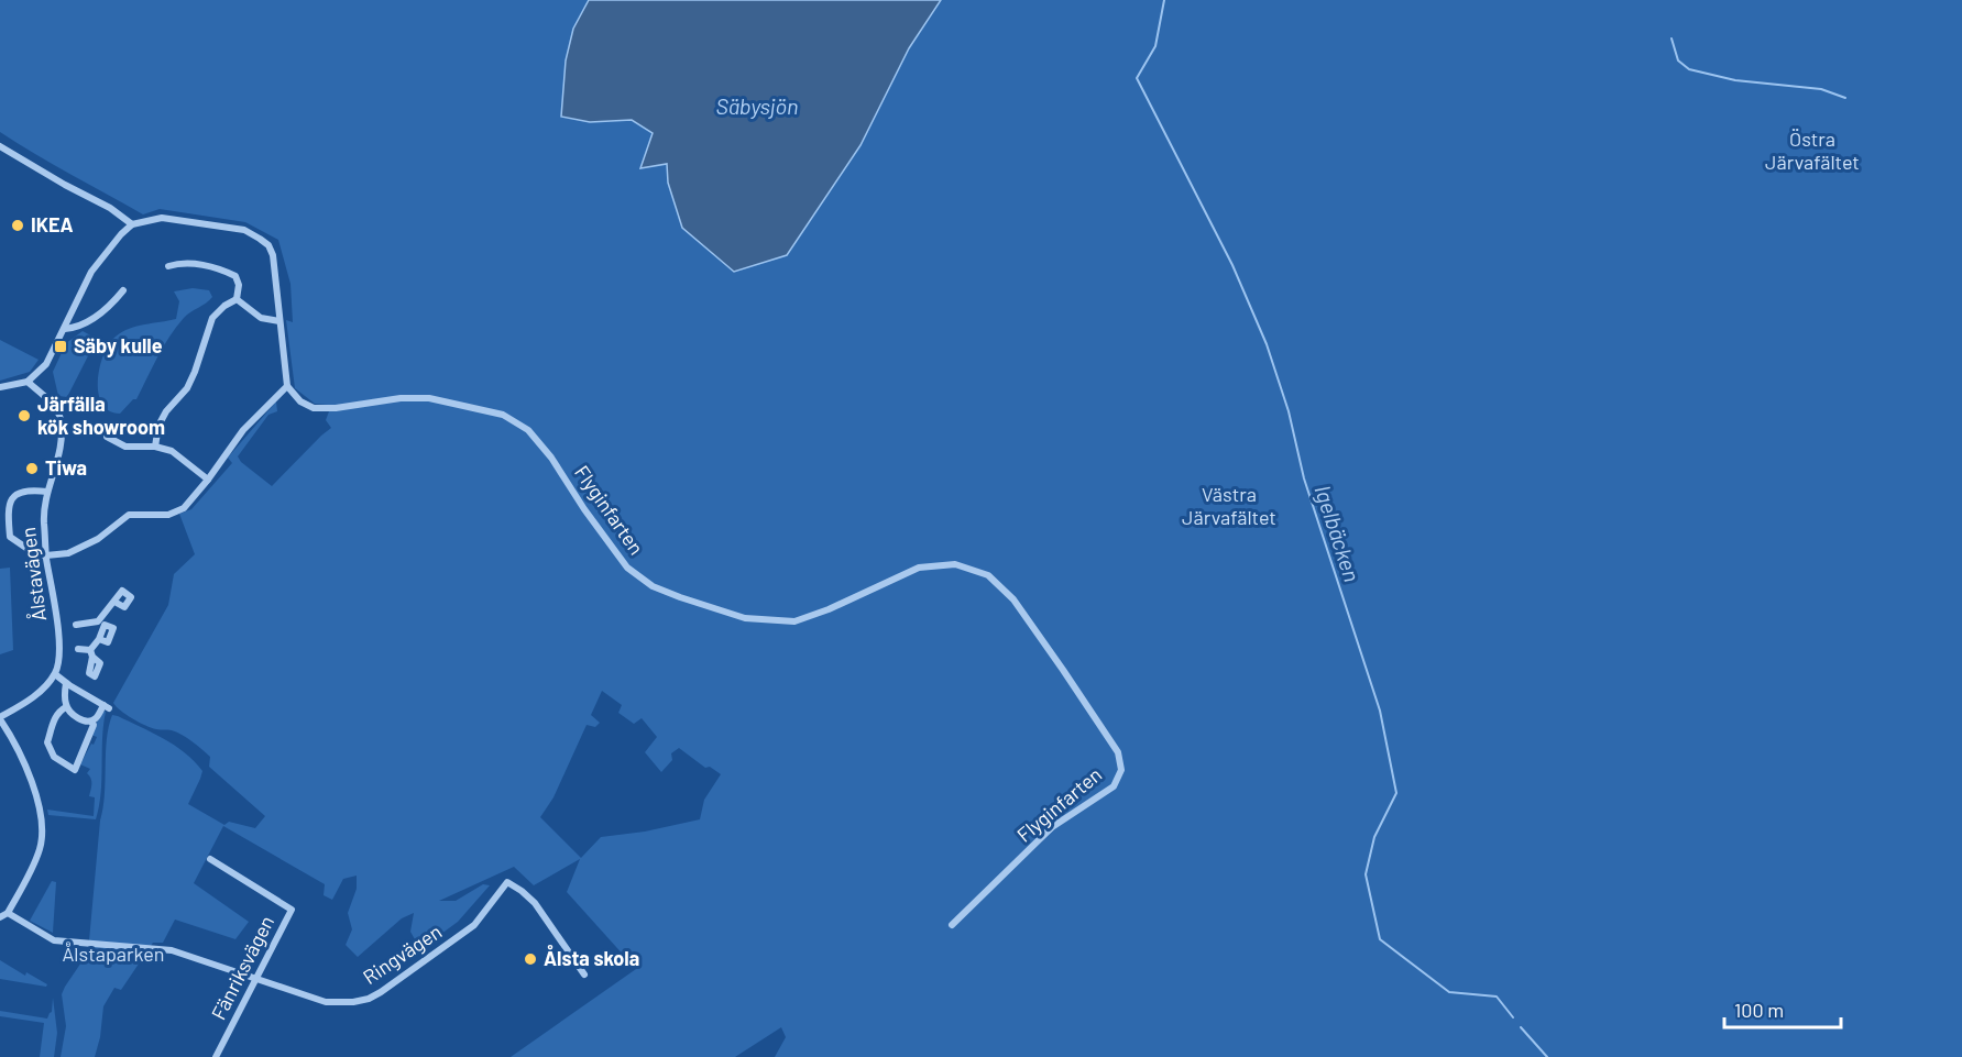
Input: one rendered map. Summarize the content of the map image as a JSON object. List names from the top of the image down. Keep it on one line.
{"streets":{"street":["Flyginfarten","Ålstavägen","Ringvägen","Fänriksvägen"]},"crossings":[["Ringvägen","Fänriksvägen"]],"water":["Säbysjön","Igelbäcken"],"parks":["Östra Järvafältet","Västra Järvafältet","Ålstaparken"],"places":{"other":["IKEA","Järfälla kök showroom","Tiwa","Ålsta skola"],"transit":["Säby kulle"]},"scale_bar":"100 m"}
